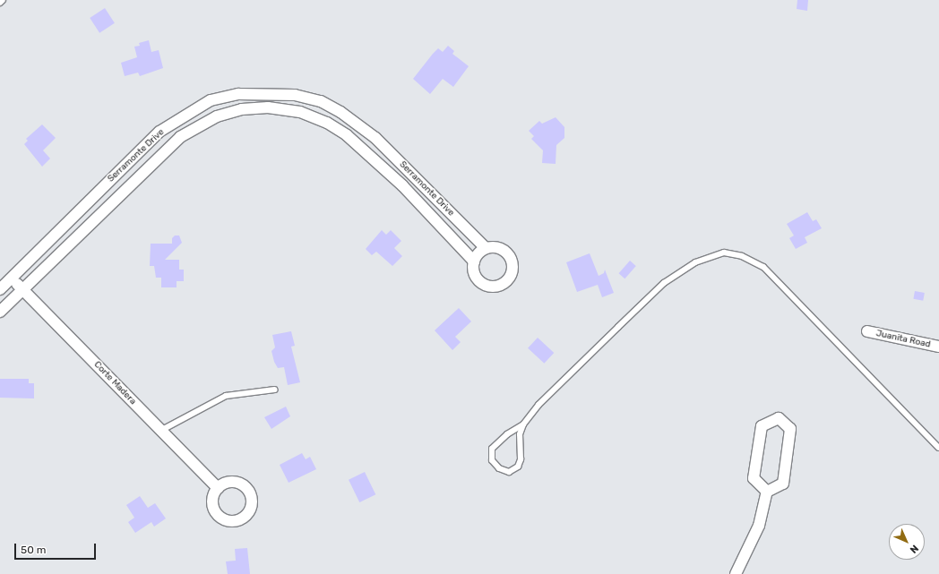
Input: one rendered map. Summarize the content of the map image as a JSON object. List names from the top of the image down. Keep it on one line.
{"streets":{"street":["Serramonte Drive","Juanita Road","Corte Madera"]},"crossings":[["Serramonte Drive","Corte Madera"]],"scale_bar":"50 m","north":"bottom right"}
